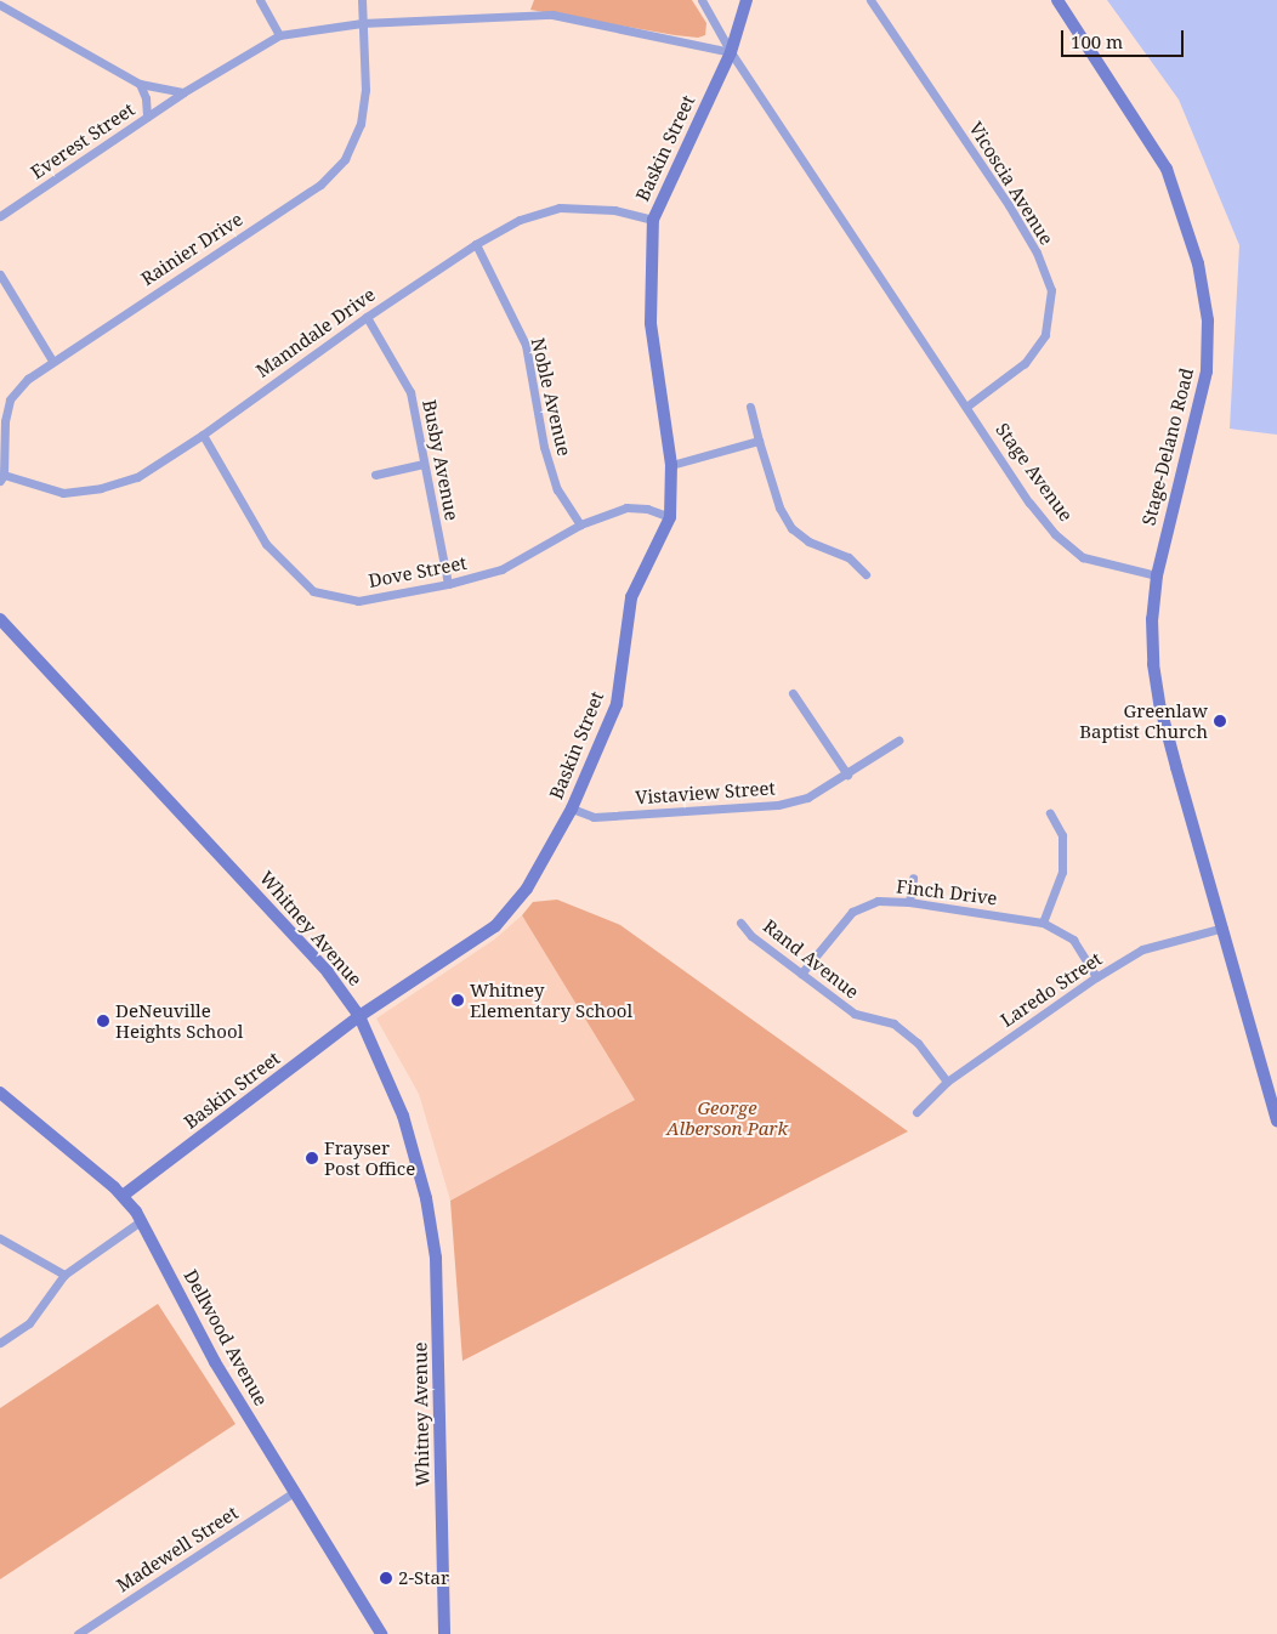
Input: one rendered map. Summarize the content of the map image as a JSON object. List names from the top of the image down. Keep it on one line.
{"streets":{"main road":["Baskin Street","Stage-Delano Road","Whitney Avenue","Dellwood Avenue"],"street":["Everest Street","Vicoscia Avenue","Rainier Drive","Manndale Drive","Noble Avenue","Busby Avenue","Stage Avenue","Dove Street","Vistaview Street","Finch Drive","Rand Avenue","Laredo Street","Madewell Street"]},"crossings":[["Baskin Street","Manndale Drive"],["Baskin Street","Stage Avenue"],["Baskin Street","Dove Street"],["Baskin Street","Vistaview Street"],["Baskin Street","Whitney Avenue"],["Baskin Street","Dellwood Avenue"],["Vicoscia Avenue","Stage Avenue"],["Rainier Drive","Manndale Drive"],["Manndale Drive","Noble Avenue"],["Manndale Drive","Busby Avenue"],["Manndale Drive","Dove Street"],["Noble Avenue","Dove Street"],["Stage-Delano Road","Stage Avenue"],["Busby Avenue","Dove Street"],["Finch Drive","Rand Avenue"],["Finch Drive","Laredo Street"],["Rand Avenue","Laredo Street"],["Dellwood Avenue","Madewell Street"]],"parks":["George Alberson Park"],"places":["Greenlaw Baptist Church","Whitney Elementary School","DeNeuville Heights School","Frayser Post Office","2-Star"],"scale_bar":"100 m"}
